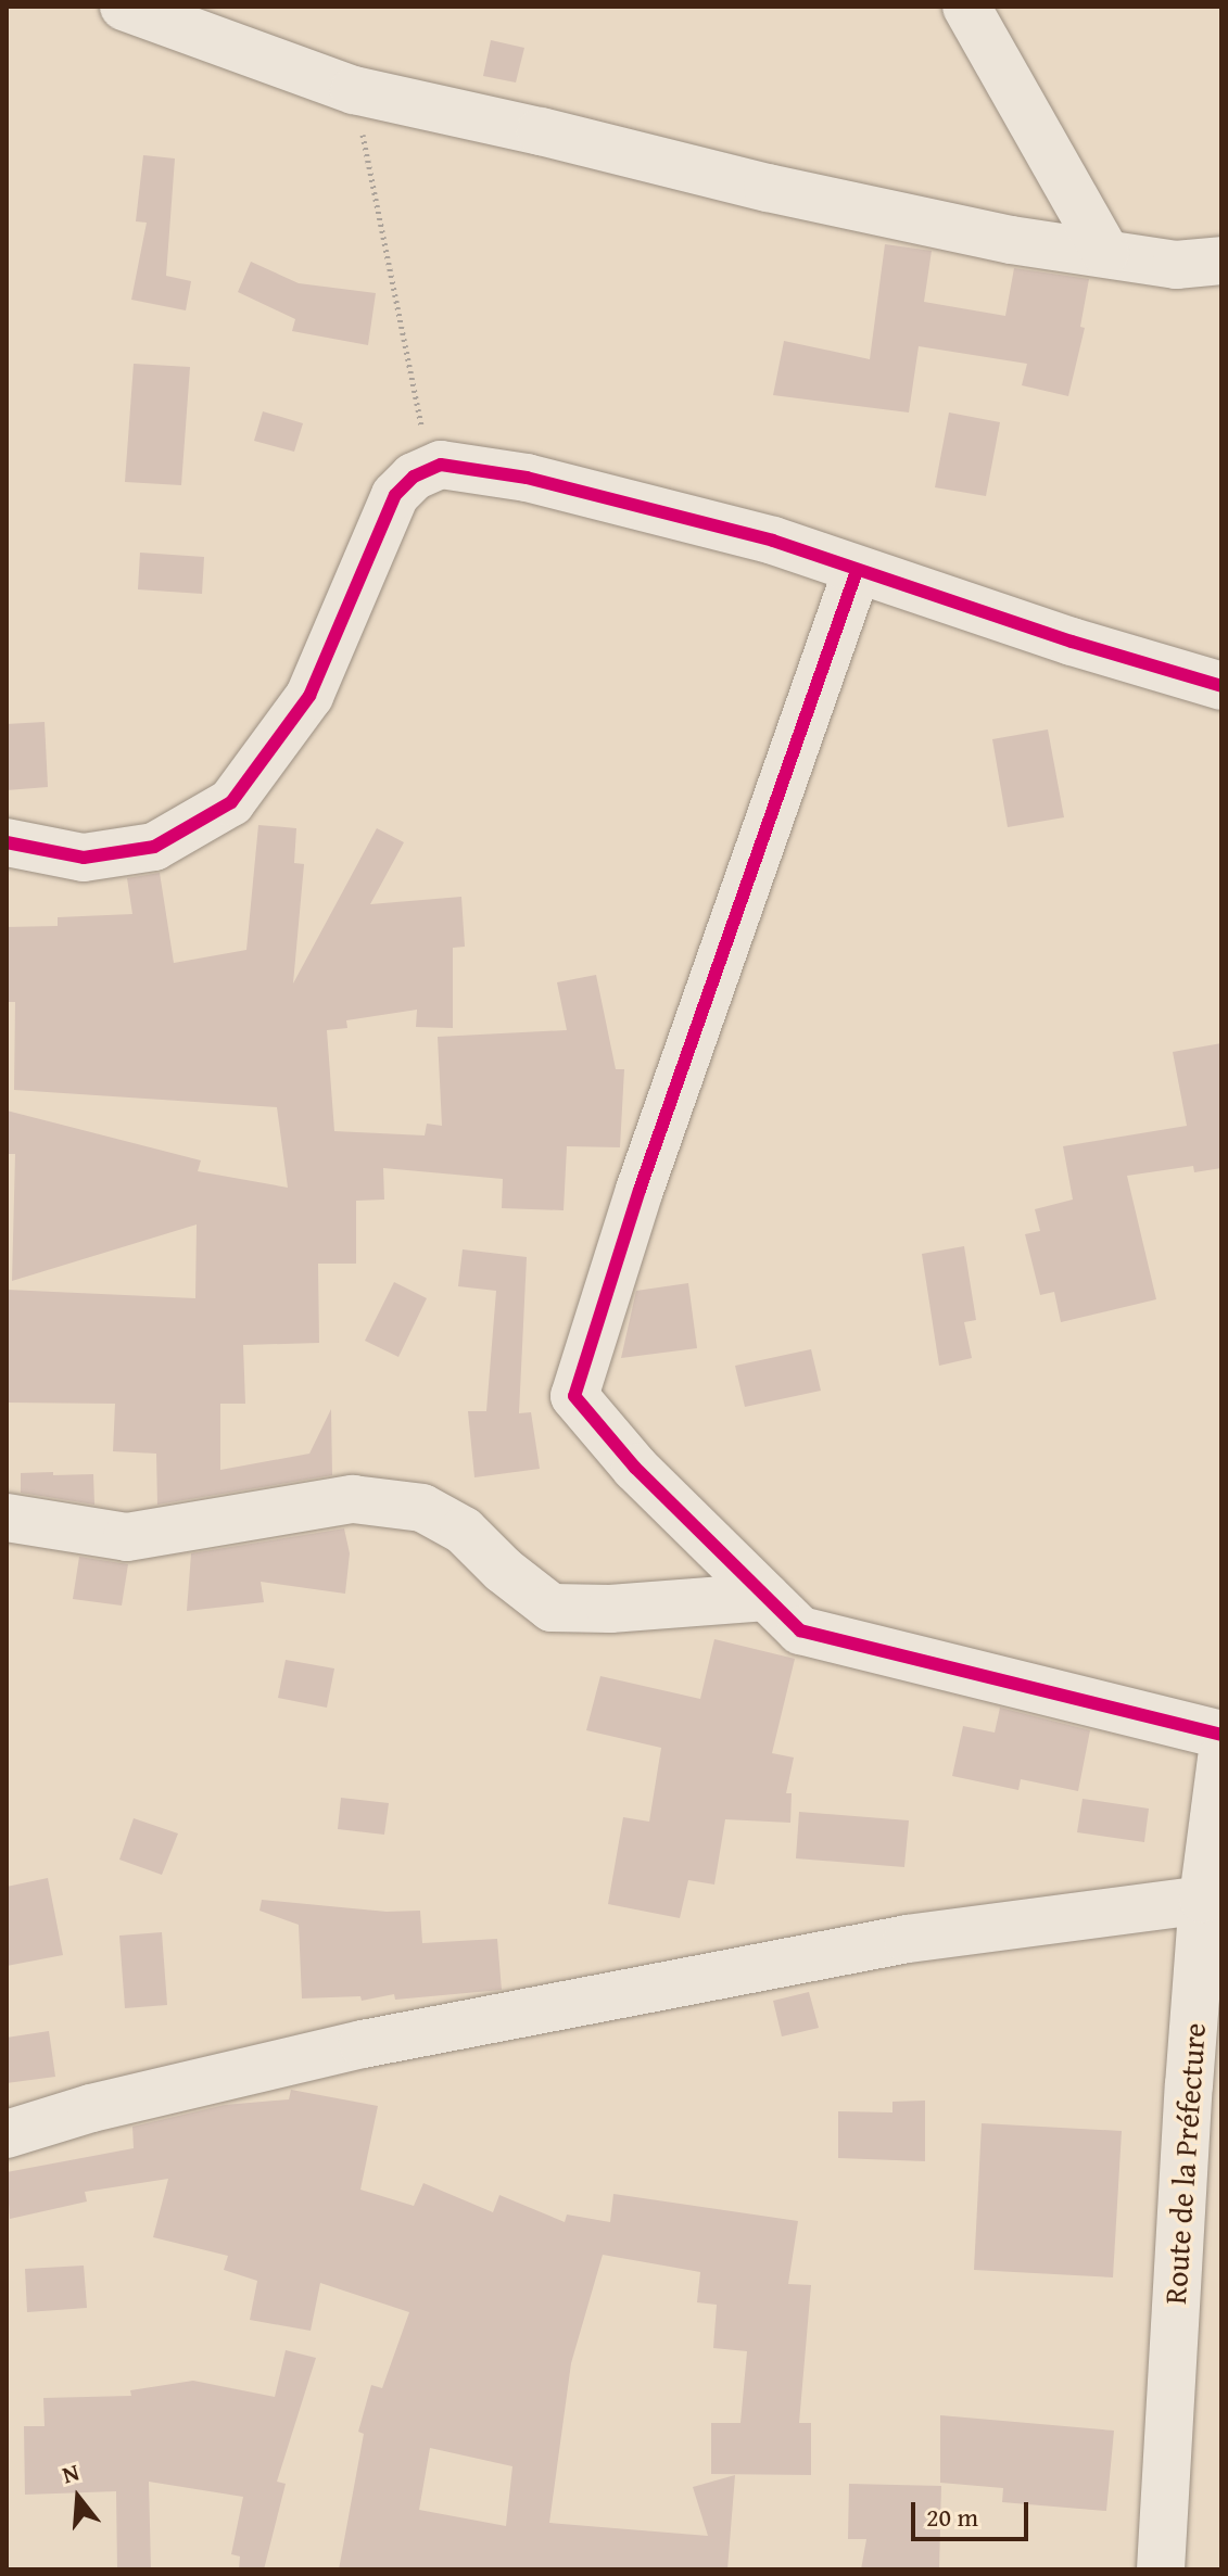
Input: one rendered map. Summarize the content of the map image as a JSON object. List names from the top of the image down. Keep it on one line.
{"streets":{"street":["Route de la Préfecture"]},"scale_bar":"20 m","north":"top"}
